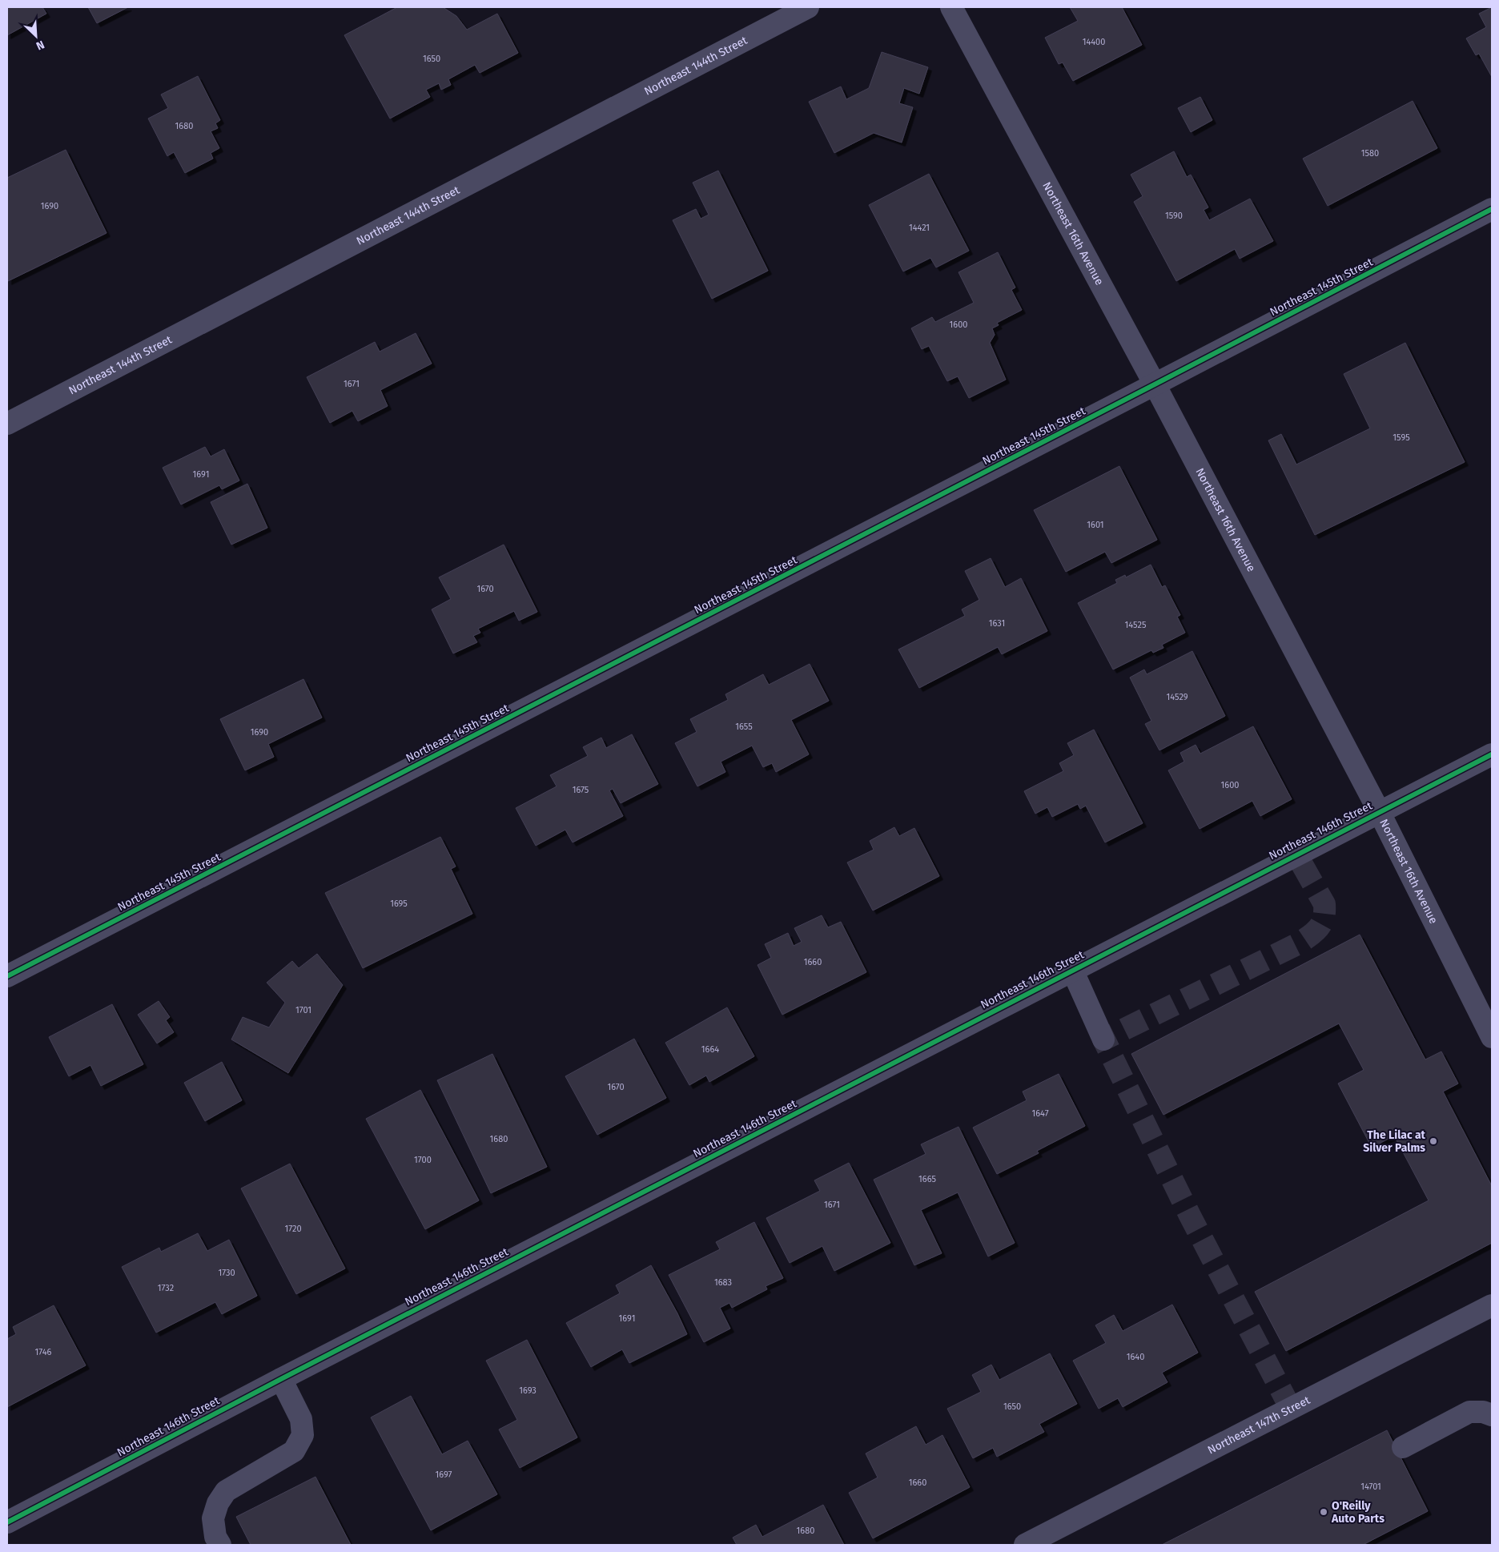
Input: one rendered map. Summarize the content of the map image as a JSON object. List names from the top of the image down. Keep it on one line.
{"streets":{"street":["Northeast 144th Street","Northeast 16th Avenue","Northeast 145th Street","Northeast 146th Street","Northeast 147th Street"]},"crossings":[["Northeast 16th Avenue","Northeast 145th Street"],["Northeast 16th Avenue","Northeast 146th Street"]],"places":["The Lilac at Silver Palms","O'Reilly Auto Parts"],"house_numbers":["14400","1650","1680","1580","1690","1590","14421","1600","1671","1595","1691","1601","1670","1631","14525","14529","1655","1690","1600","1675","1695","1660","1701","1664","1670","1647","1680","1700","1665","1671","1720","1730","1683","1732","1691","1746","1640","1693","1650","1697","1660","14701","1680"],"north":"bottom right"}
